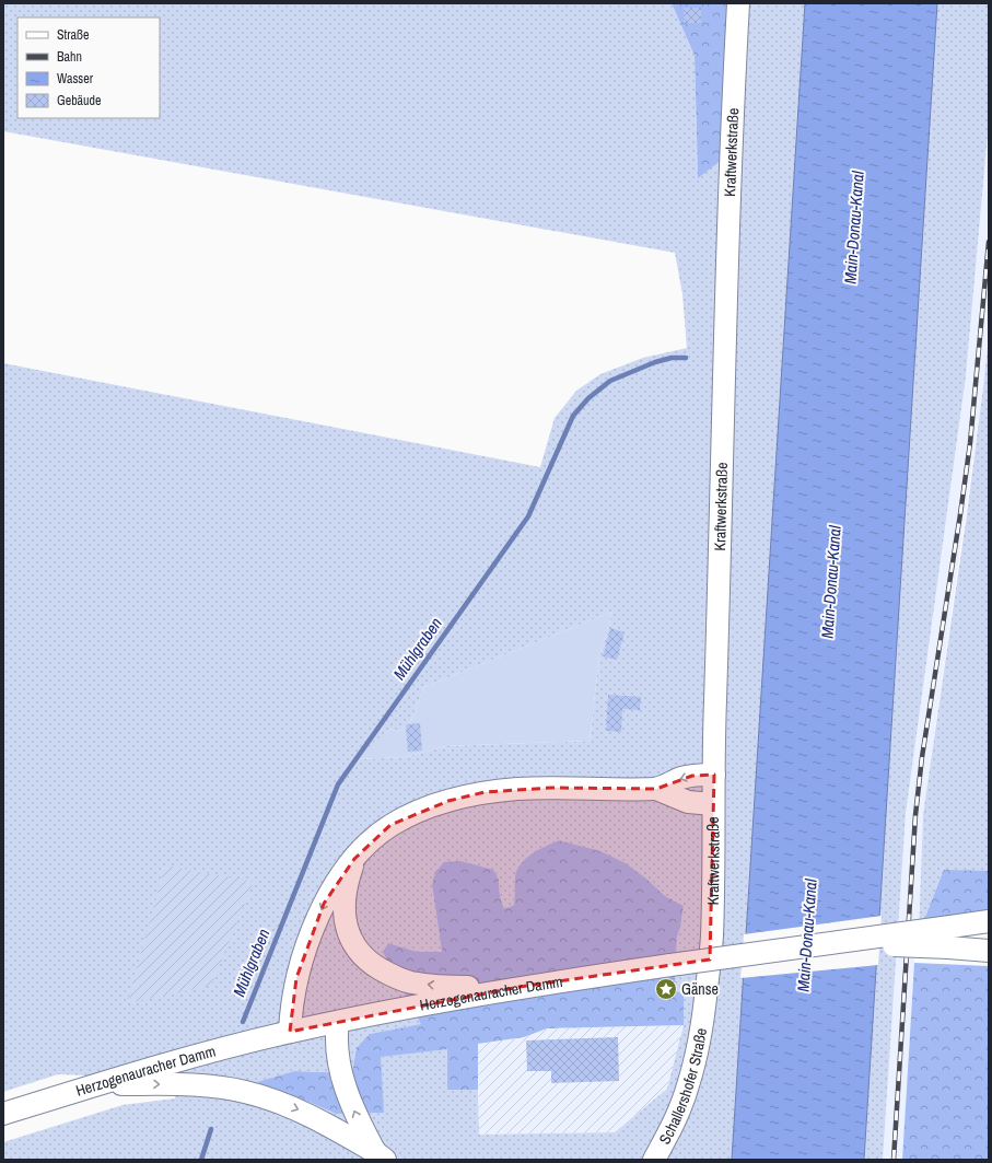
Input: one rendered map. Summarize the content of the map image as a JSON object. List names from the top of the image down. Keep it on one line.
{"streets":{"main road":["Kraftwerkstraße","Herzogenauracher Damm","Schallershofer Straße"]},"crossings":[["Kraftwerkstraße","Schallershofer Straße"]],"water":["Main-Donau-Kanal","Mühlgraben"],"places":{"place":["Gänse"]},"legend":["Straße","Bahn","Wasser","Gebäude"]}
